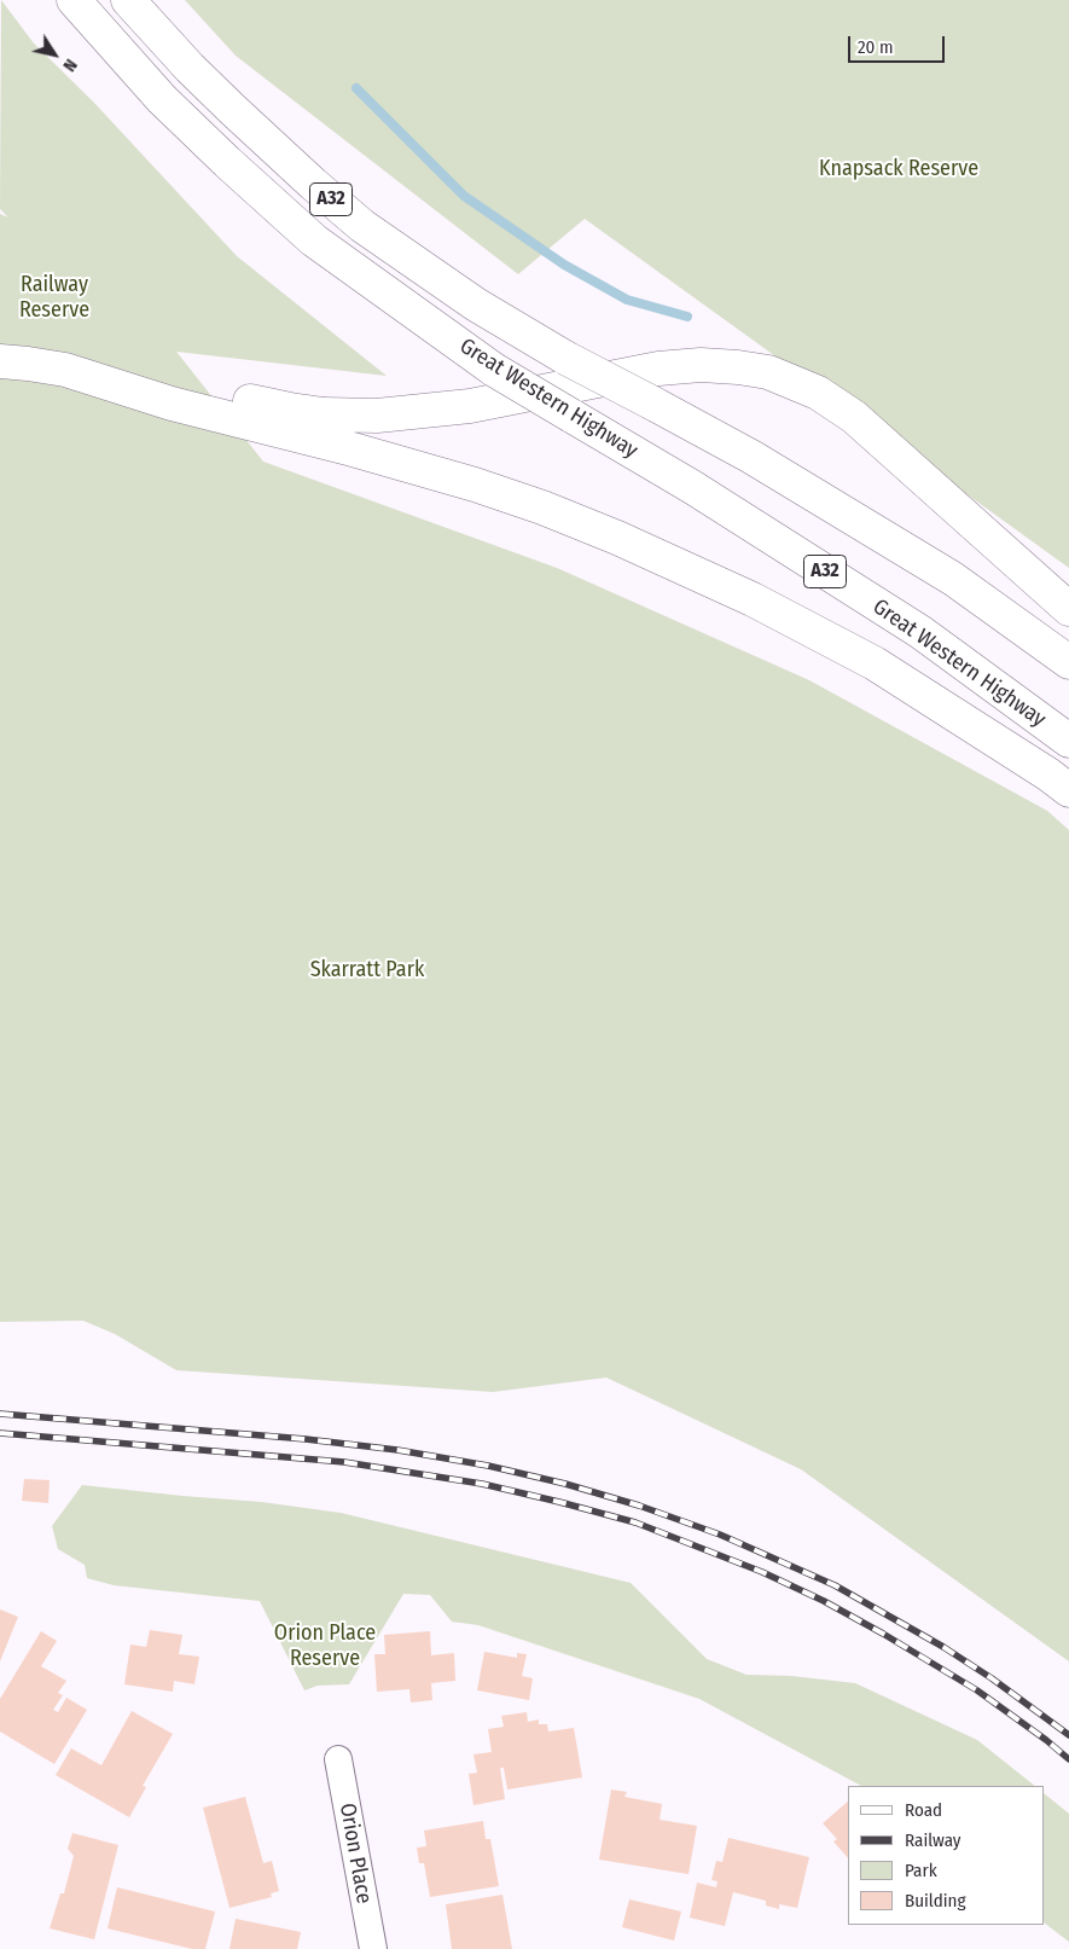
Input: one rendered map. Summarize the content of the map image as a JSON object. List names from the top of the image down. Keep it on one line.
{"streets":{"main road":["A32","Great Western Highway"],"street":["Orion Place"]},"parks":["Knapsack Reserve","Railway Reserve","Skarratt Park","Orion Place Reserve"],"legend":["Road","Railway","Park","Building"],"scale_bar":"20 m","north":"bottom right"}
